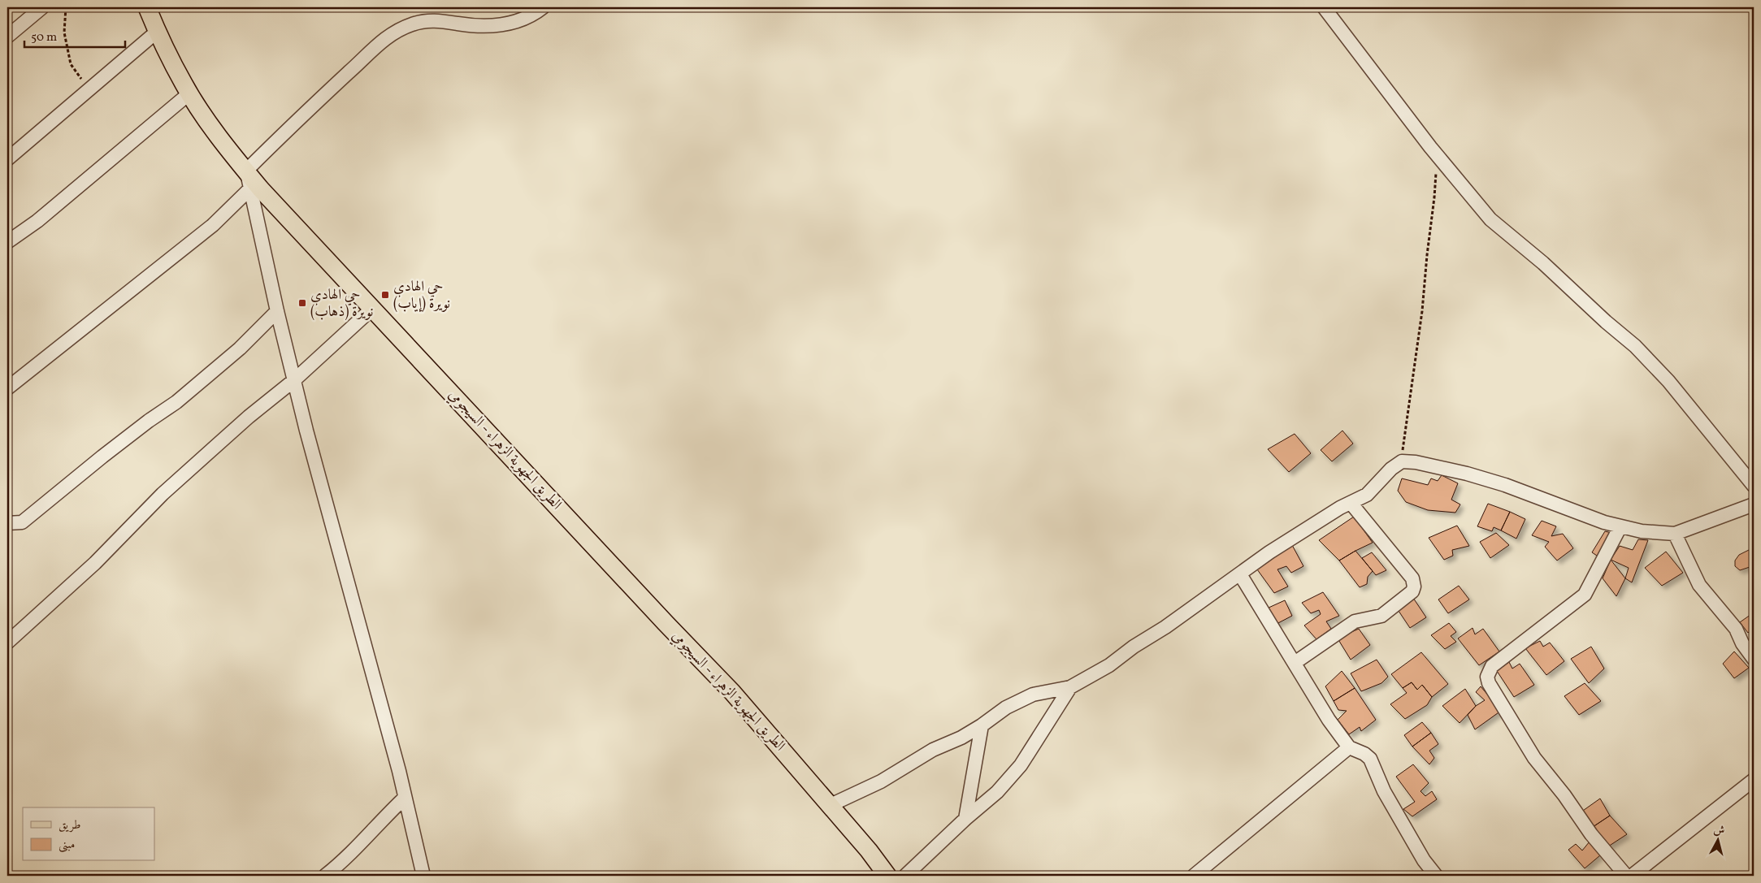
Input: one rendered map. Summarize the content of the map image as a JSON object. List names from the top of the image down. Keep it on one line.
{"streets":{"main road":["الطريق الجهوية الزهراء - السيجومي"]},"places":{"transit":["حي الهادي نويرة (إياب)","حي الهادي نويرة (ذهاب)"]},"legend":["طريق","مبنى"],"scale_bar":"50 m","north":"top"}
